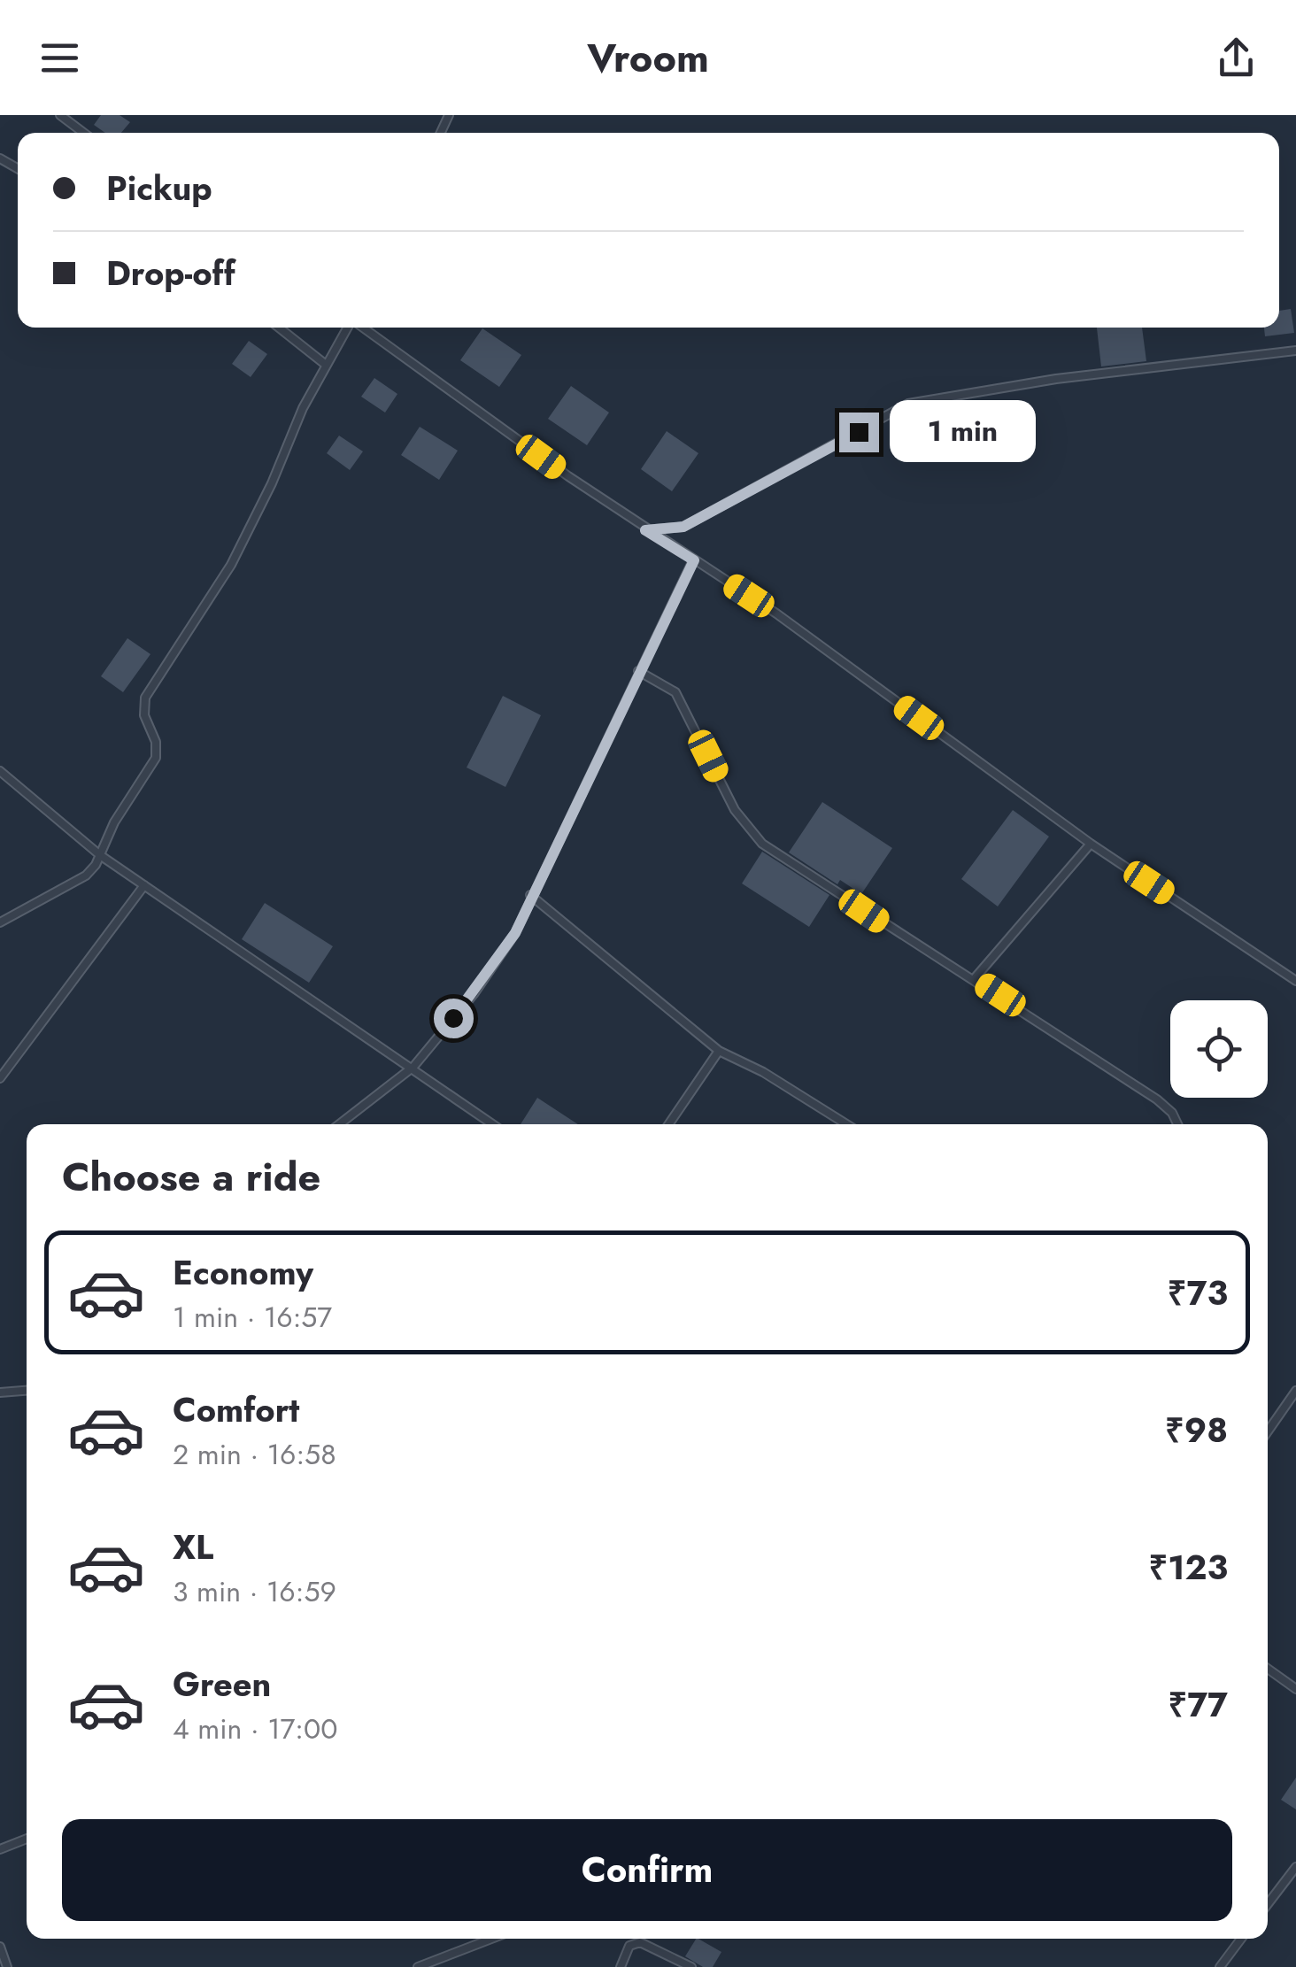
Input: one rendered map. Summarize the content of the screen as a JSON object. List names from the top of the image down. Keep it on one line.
{"page":{"header":"Vroom","banner":["Pickup","Drop-off"],"bubble":"1 min","heading":"Choose a ride","list":[{"name":"Economy","note":"1 min · 16:57","value":"₹73"},{"name":"Comfort","note":"2 min · 16:58","value":"₹98"},{"name":"XL","note":"3 min · 16:59","value":"₹123"},{"name":"Green","note":"4 min · 17:00","value":"₹77"}],"buttons":"Confirm"}}
